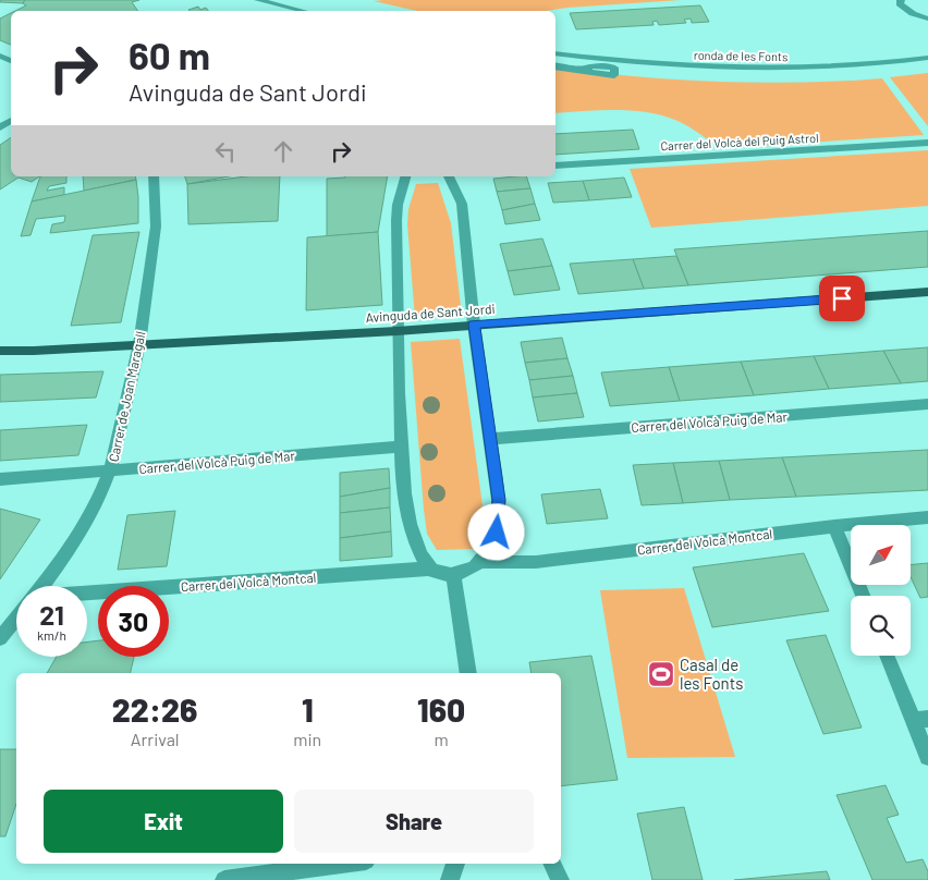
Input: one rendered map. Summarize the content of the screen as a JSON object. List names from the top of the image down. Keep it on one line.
{"streets":{"main road":["Avinguda de Sant Jordi"],"street":["ronda de les Fonts","Carrer del Volcà del Puig Astrol","Carrer de Joan Maragall","Carrer del Volcà Puig de Mar","Carrer del Volcà Montcal"]},"crossings":[["Avinguda de Sant Jordi","Carrer de Joan Maragall"],["Carrer de Joan Maragall","Carrer del Volcà Puig de Mar"]],"places":{"sports":["Casal de les Fonts"]},"north":"top right","page":{"turn":["60 m","Avinguda de Sant Jordi"],"speed":"21 km/h","limit":"30","eta":["22:26","Arrival","1","min","160","m"],"buttons":["Exit","Share"]}}
